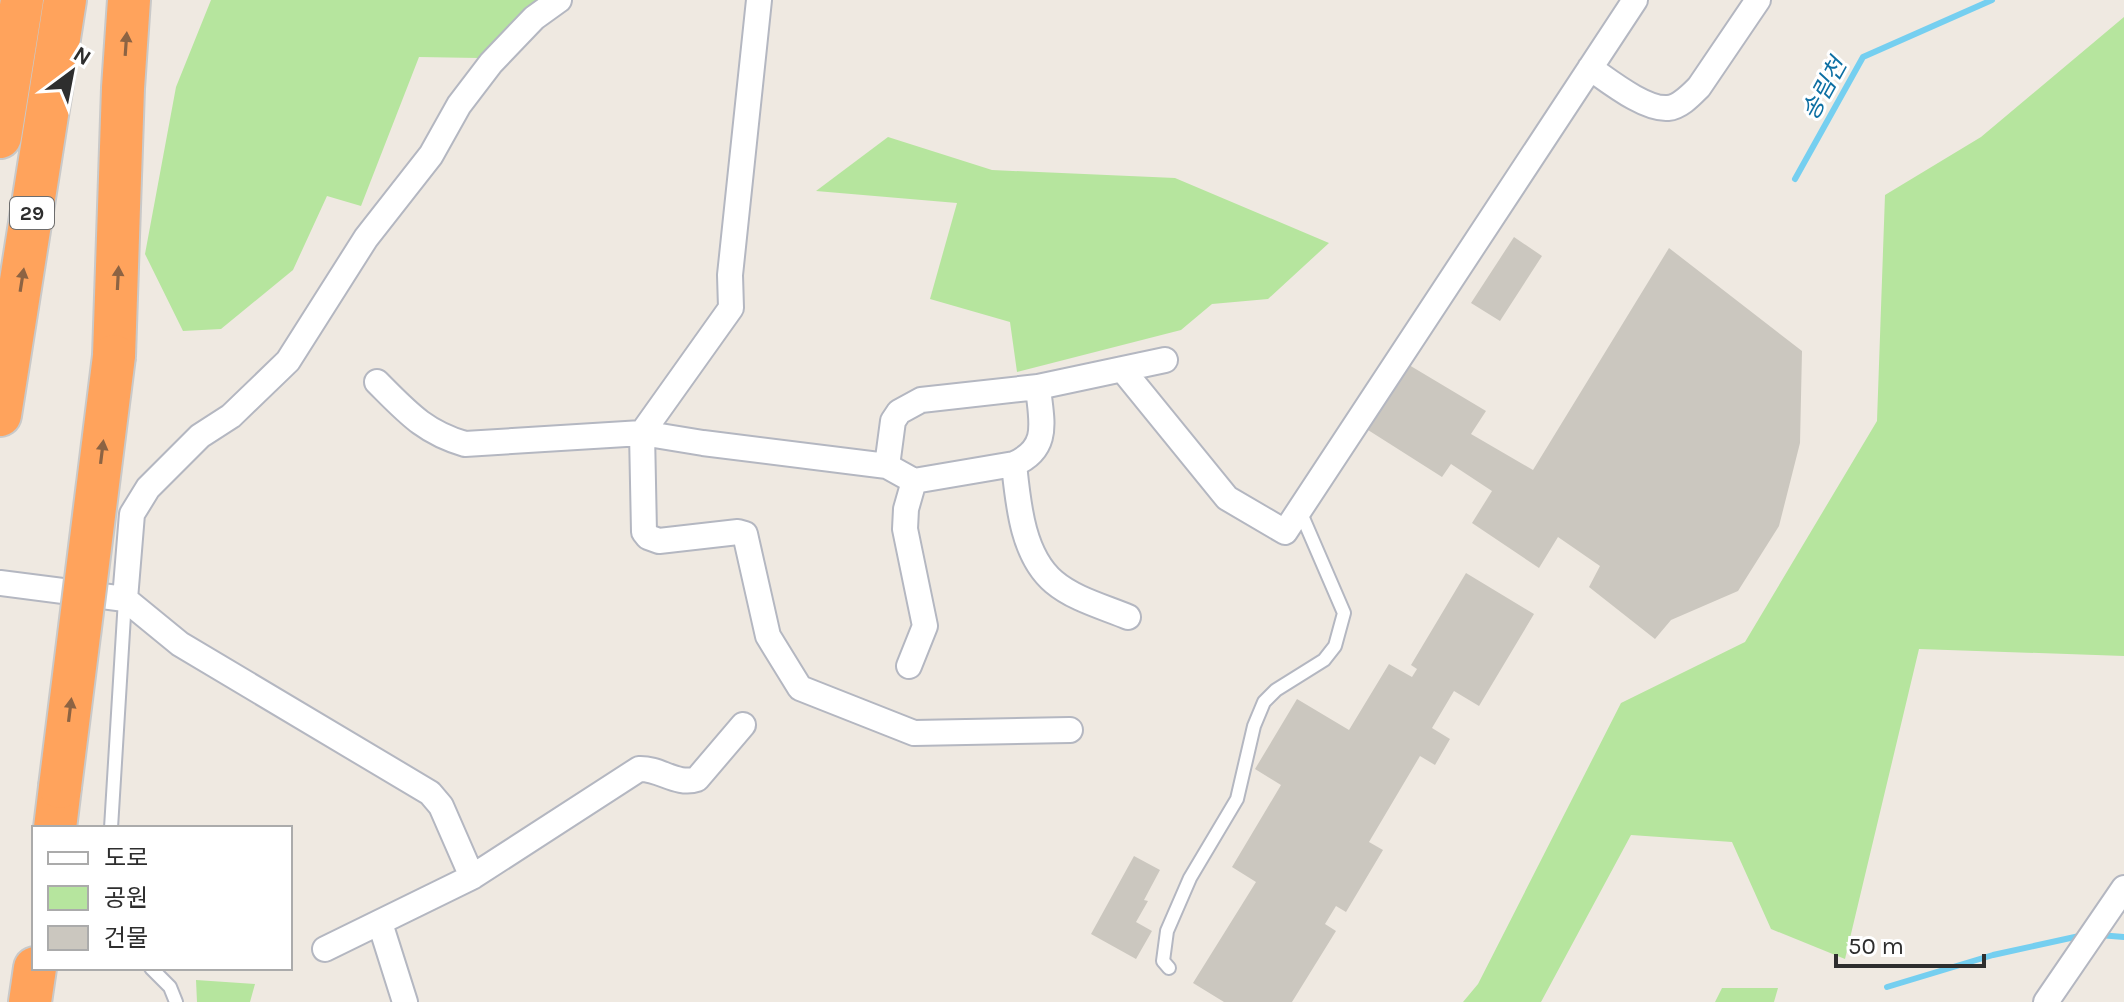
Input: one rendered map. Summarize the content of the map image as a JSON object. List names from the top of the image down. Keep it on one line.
{"streets":{"highway":["29"]},"water":["송림천"],"legend":["도로","공원","건물"],"scale_bar":"50 m","north":"top right"}
